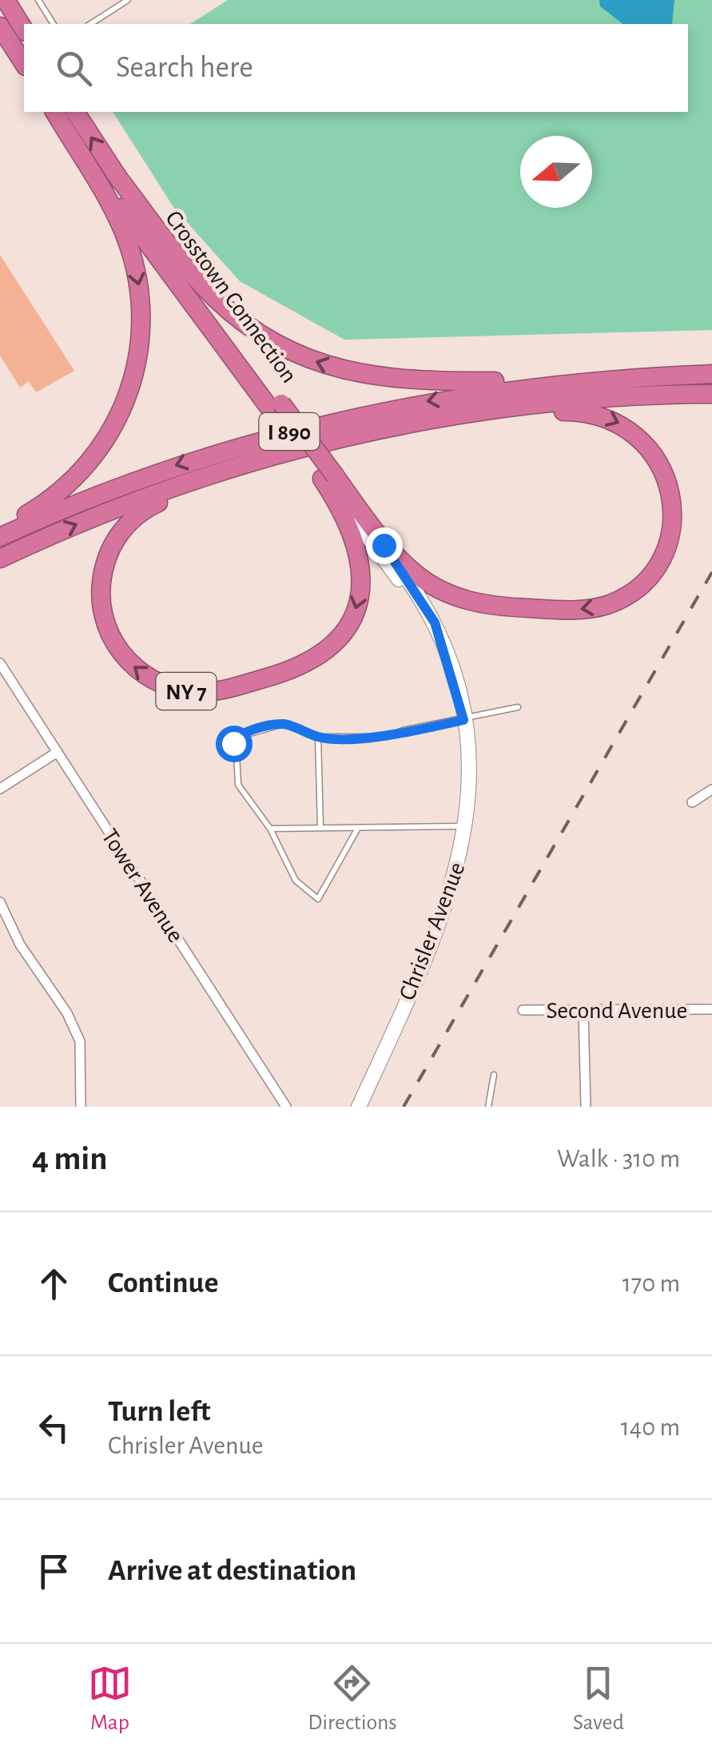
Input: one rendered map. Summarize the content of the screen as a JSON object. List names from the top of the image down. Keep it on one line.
{"streets":{"highway":["Crosstown Connection","I 890","NY 7"],"street":["Tower Avenue","Chrisler Avenue","Second Avenue"]},"crossings":[["Crosstown Connection","I 890"],["Crosstown Connection","NY 7"],["Crosstown Connection","Chrisler Avenue"],["I 890","NY 7"],["NY 7","Chrisler Avenue"]],"north":"left","page":{"search":"Search here","heading":["4 min","Walk · 310 m"],"list":[["Continue","170 m"],["Turn left","Chrisler Avenue","140 m"],"Arrive at destination"],"nav":["Map","Directions","Saved"]}}
